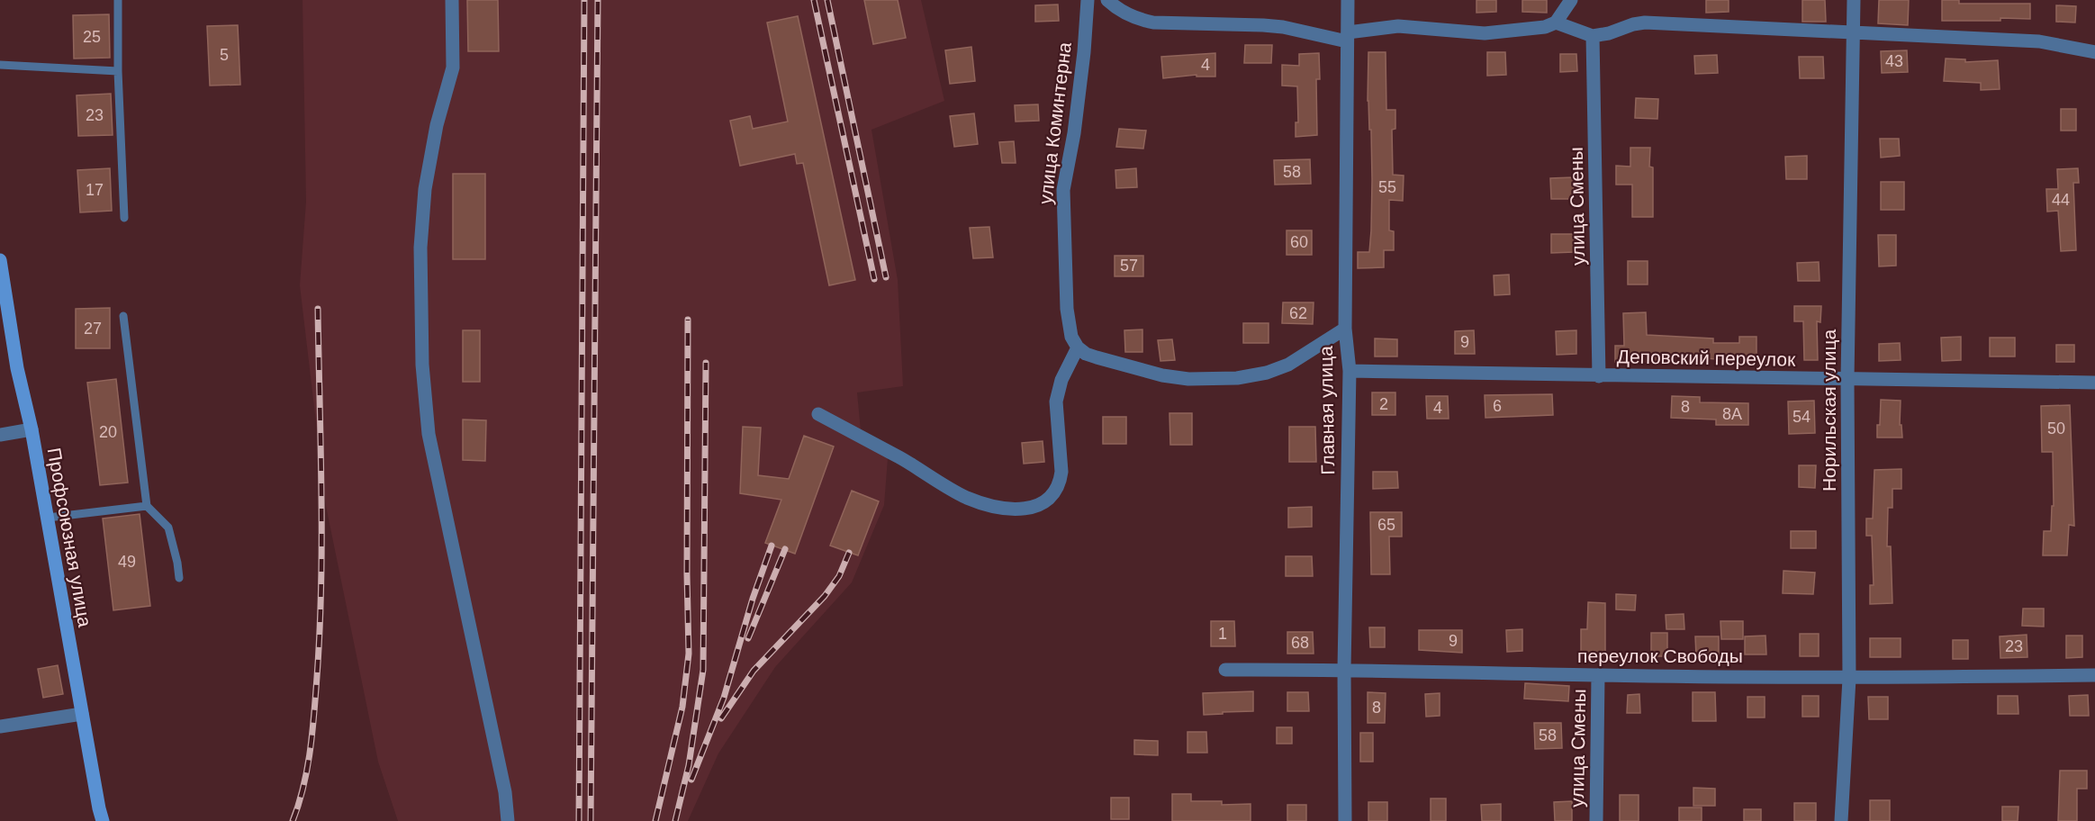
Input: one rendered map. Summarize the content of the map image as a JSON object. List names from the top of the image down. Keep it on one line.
{"streets":{"main road":["Профсоюзная улица"],"street":["улица Коминтерна","улица Смены","Деповский переулок","Главная улица","Норильская улица","переулок Свободы"]},"crossings":[["улица Смены","Деповский переулок"],["улица Смены","переулок Свободы"],["Деповский переулок","Главная улица"],["Деповский переулок","Норильская улица"],["Главная улица","переулок Свободы"],["Норильская улица","переулок Свободы"]],"house_numbers":["25","5","43","4","23","58","55","17","44","60","57","62","27","9","2","6","8","4","8А","54","50","20","65","49","1","9","68","23","8","58"]}
